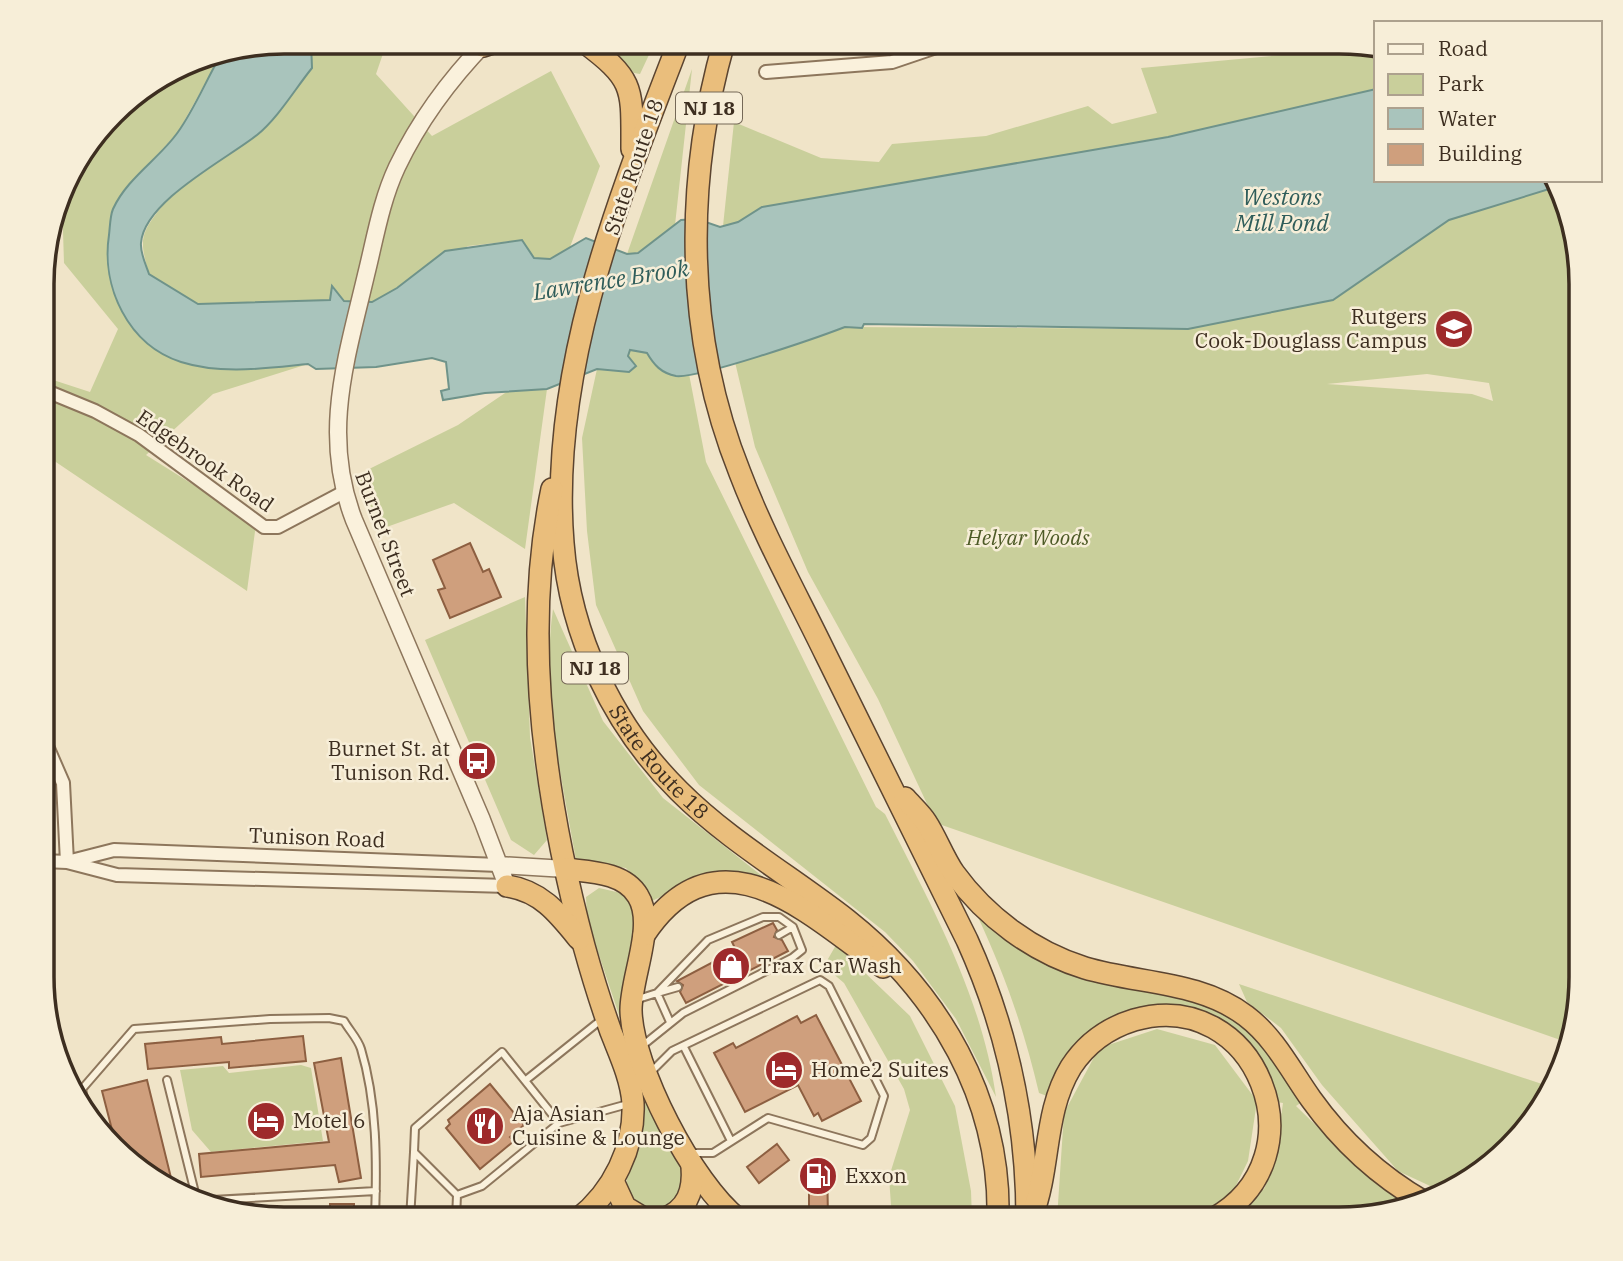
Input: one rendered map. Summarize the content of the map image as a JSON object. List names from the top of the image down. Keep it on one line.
{"streets":{"highway":["NJ 18","State Route 18"],"street":["Edgebrook Road","Burnet Street","Tunison Road"]},"crossings":[["Edgebrook Road","Burnet Street"],["Burnet Street","Tunison Road"]],"water":["Westons Mill Pond","Lawrence Brook"],"parks":["Helyar Woods"],"places":{"school or university":["Rutgers Cook-Douglass Campus"],"bus stop":["Burnet St. at Tunison Rd."],"shop":["Trax Car Wash"],"hotel":["Home2 Suites","Motel 6"],"restaurant":["Aja Asian Cuisine & Lounge"],"fuel station":["Exxon"]},"legend":["Road","Park","Water","Building"]}
